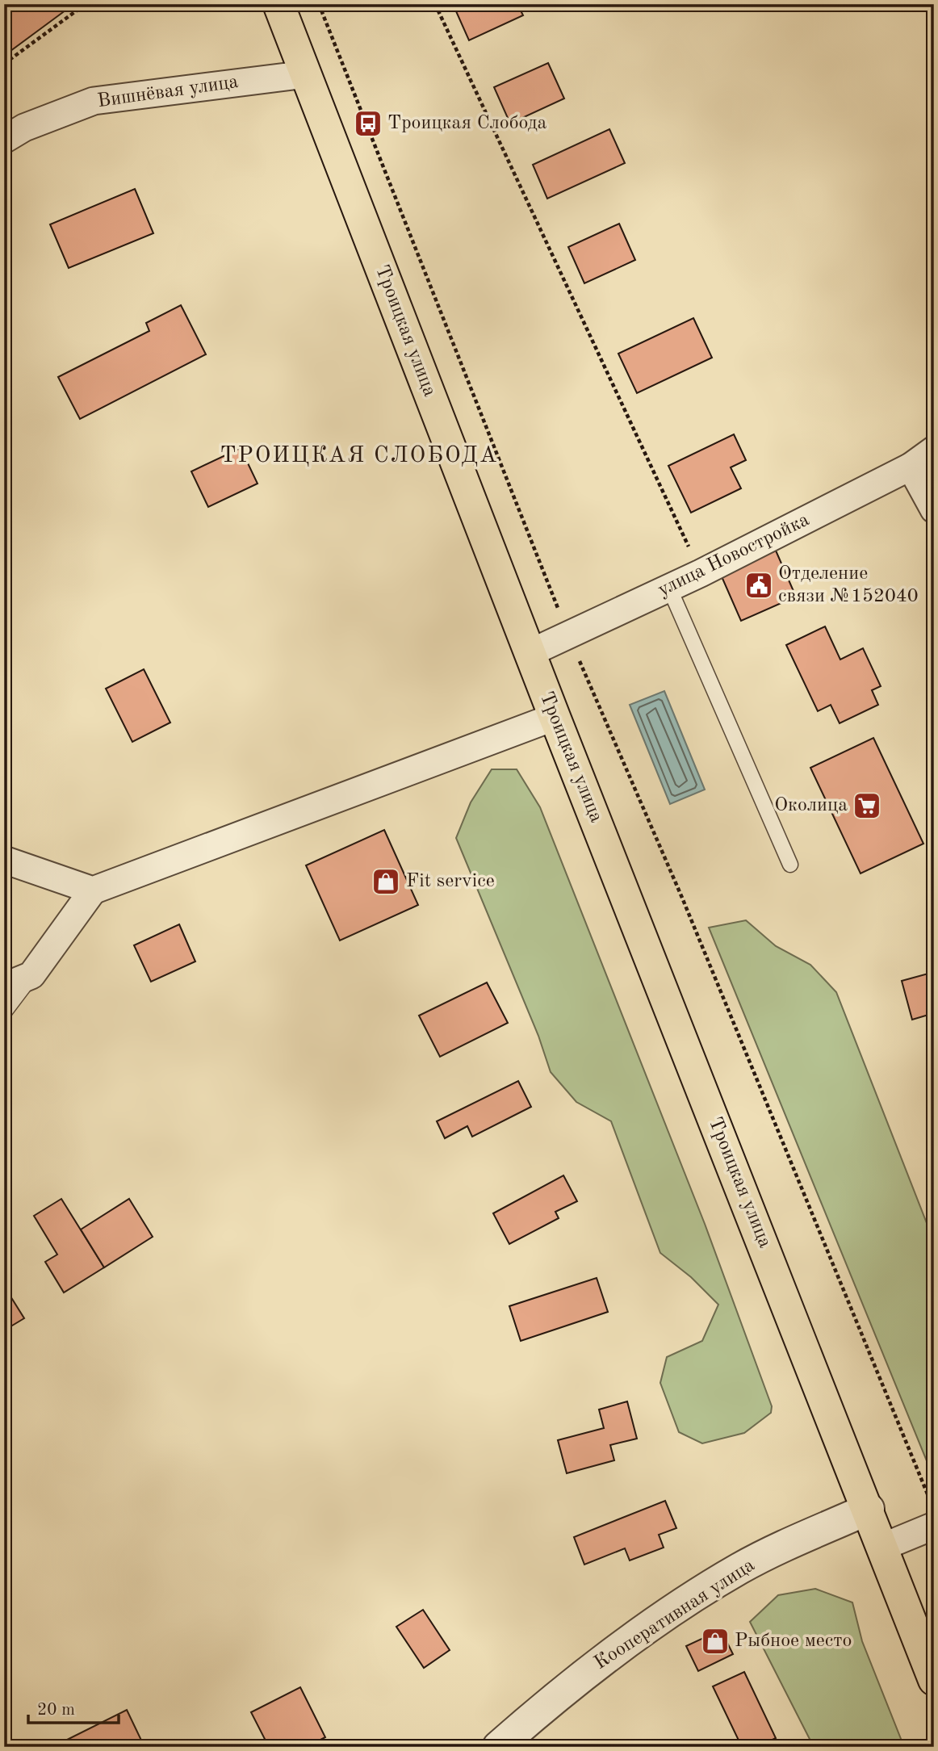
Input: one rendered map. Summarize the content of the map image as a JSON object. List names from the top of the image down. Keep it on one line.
{"streets":{"main road":["Троицкая улица"],"street":["Вишнёвая улица","улица Новостройка","Кооперативная улица"]},"crossings":[["Вишнёвая улица","Троицкая улица"],["Троицкая улица","улица Новостройка"],["Троицкая улица","Кооперативная улица"]],"districts":["ТРОИЦКАЯ СЛОБОДА"],"places":{"bus stop":["Троицкая Слобода"],"public building":["Отделение связи №152040"],"supermarket":["Околица"],"shop":["Fit service","Рыбное место"]},"scale_bar":"20 m"}
